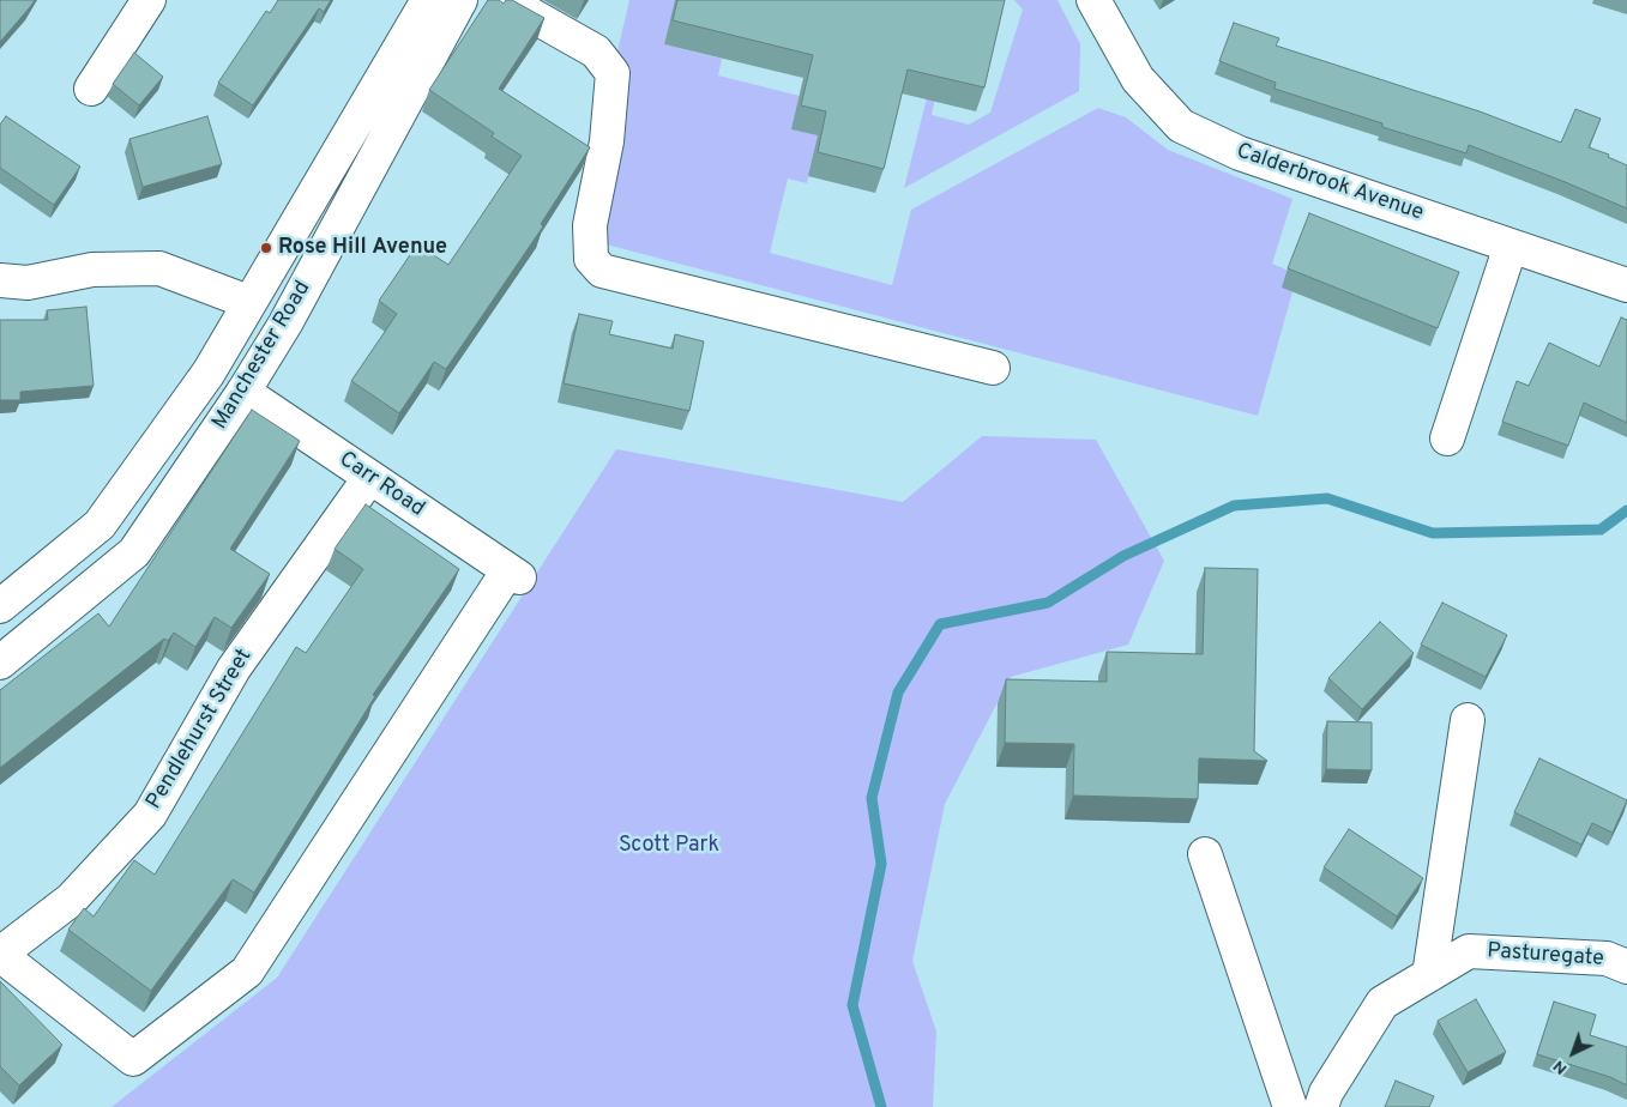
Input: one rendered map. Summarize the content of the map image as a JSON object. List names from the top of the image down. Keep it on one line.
{"streets":{"street":["Calderbrook Avenue","Manchester Road","Carr Road","Pendlehurst Street","Pasturegate"]},"crossings":[["Manchester Road","Carr Road"],["Carr Road","Pendlehurst Street"]],"parks":["Scott Park"],"places":["Rose Hill Avenue"],"north":"bottom left"}
